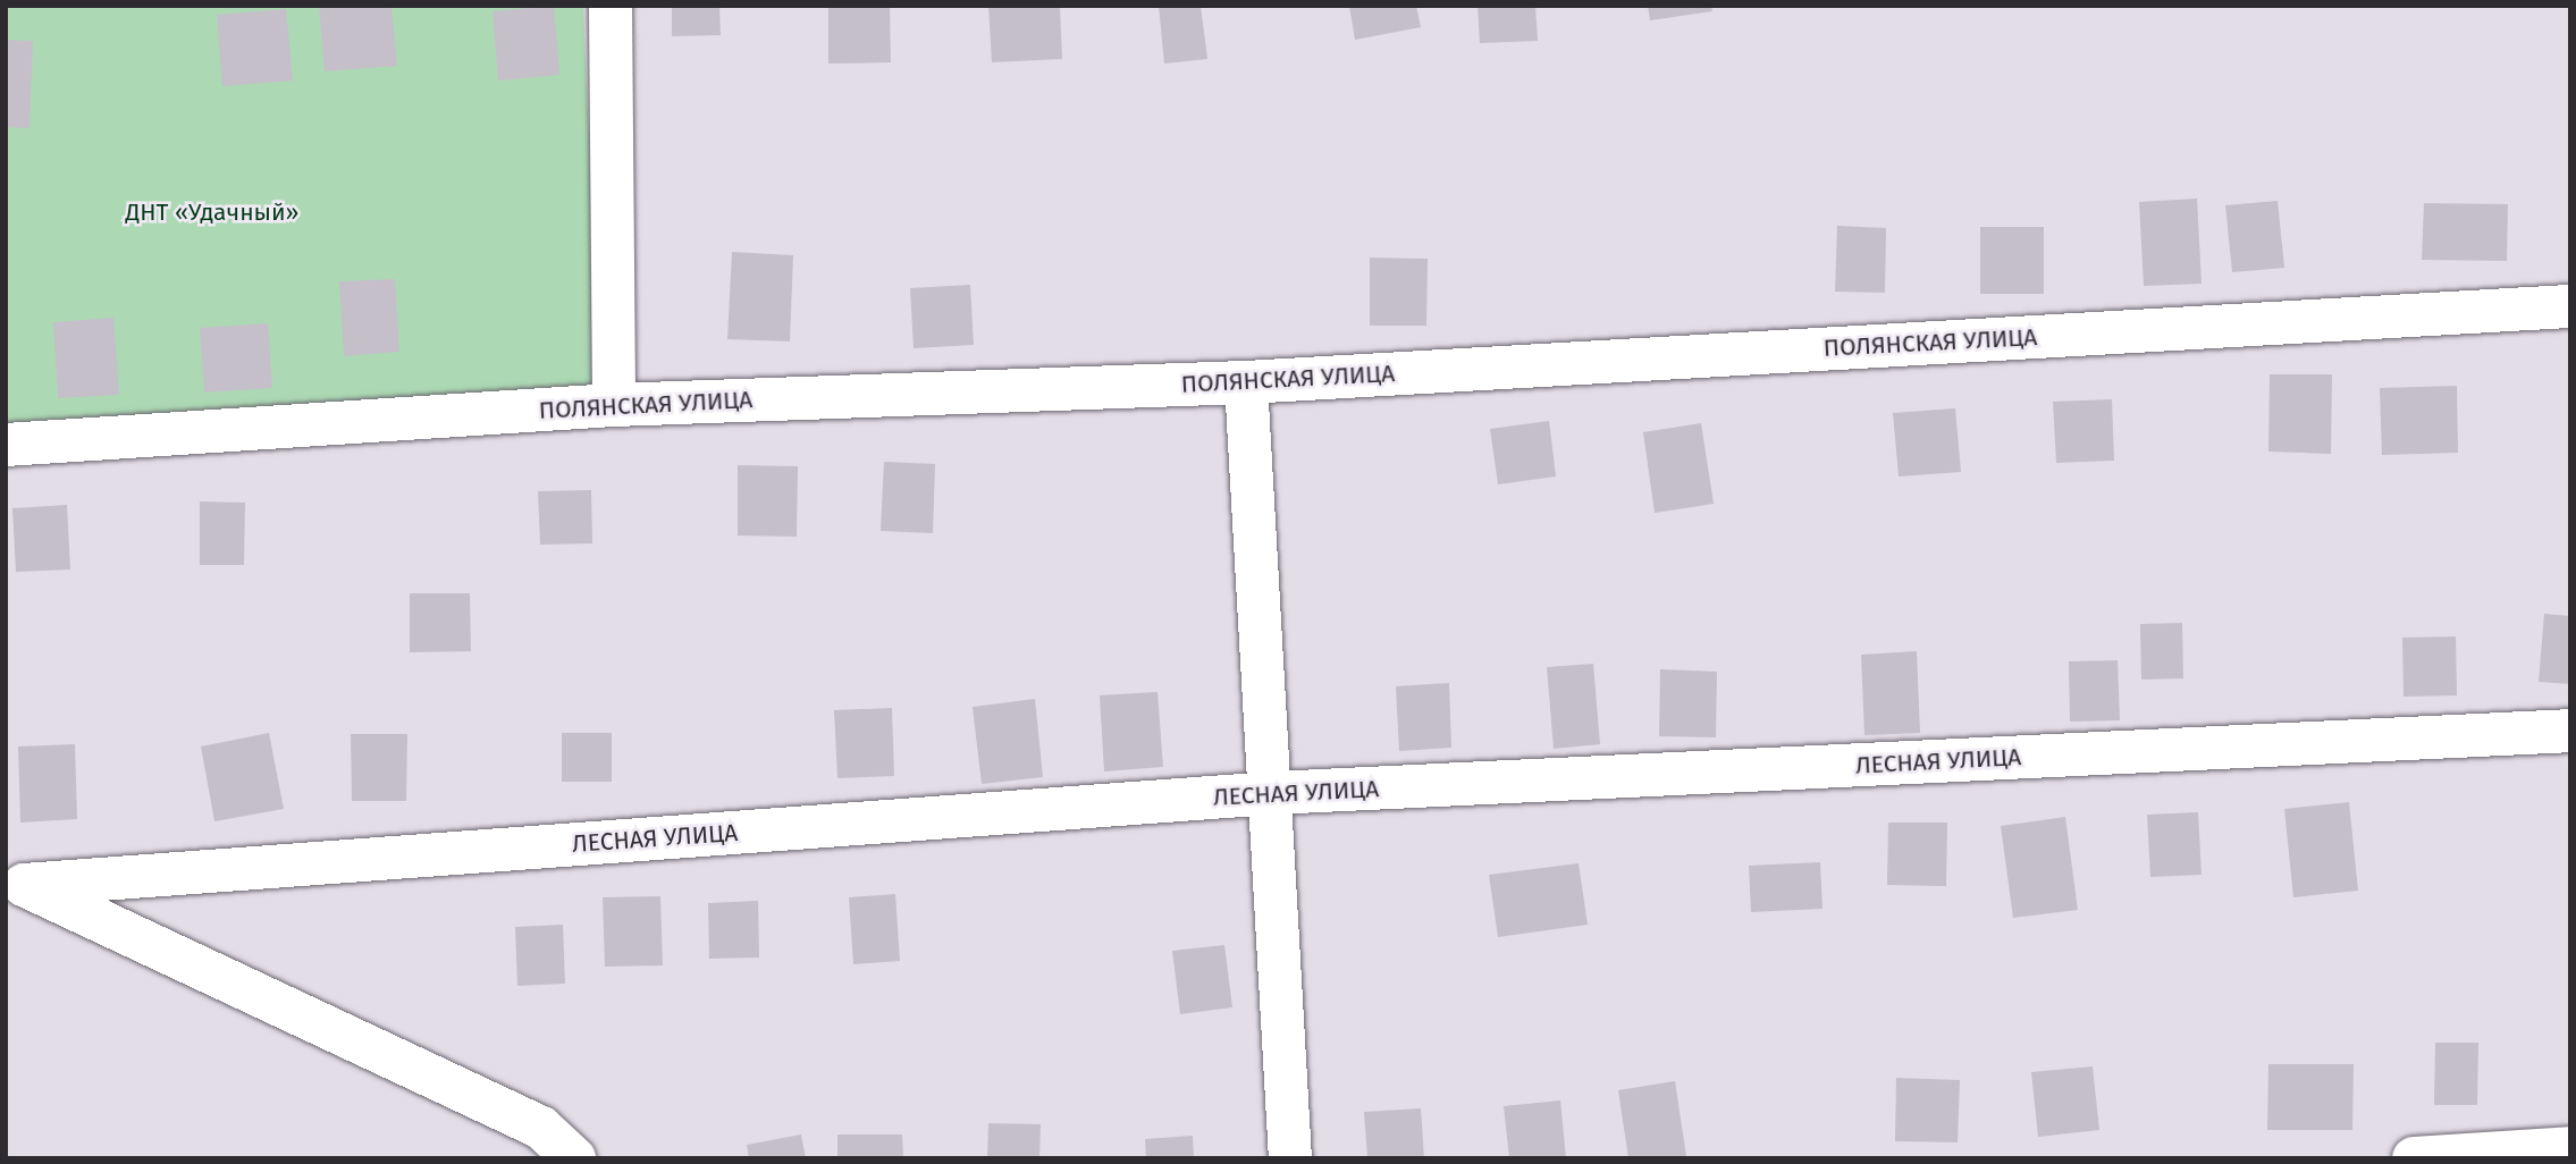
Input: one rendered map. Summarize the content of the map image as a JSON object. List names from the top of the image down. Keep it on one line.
{"streets":{"street":["ПОЛЯНСКАЯ УЛИЦА","ЛЕСНАЯ УЛИЦА"]},"parks":["ДНТ «Удачный»"]}
